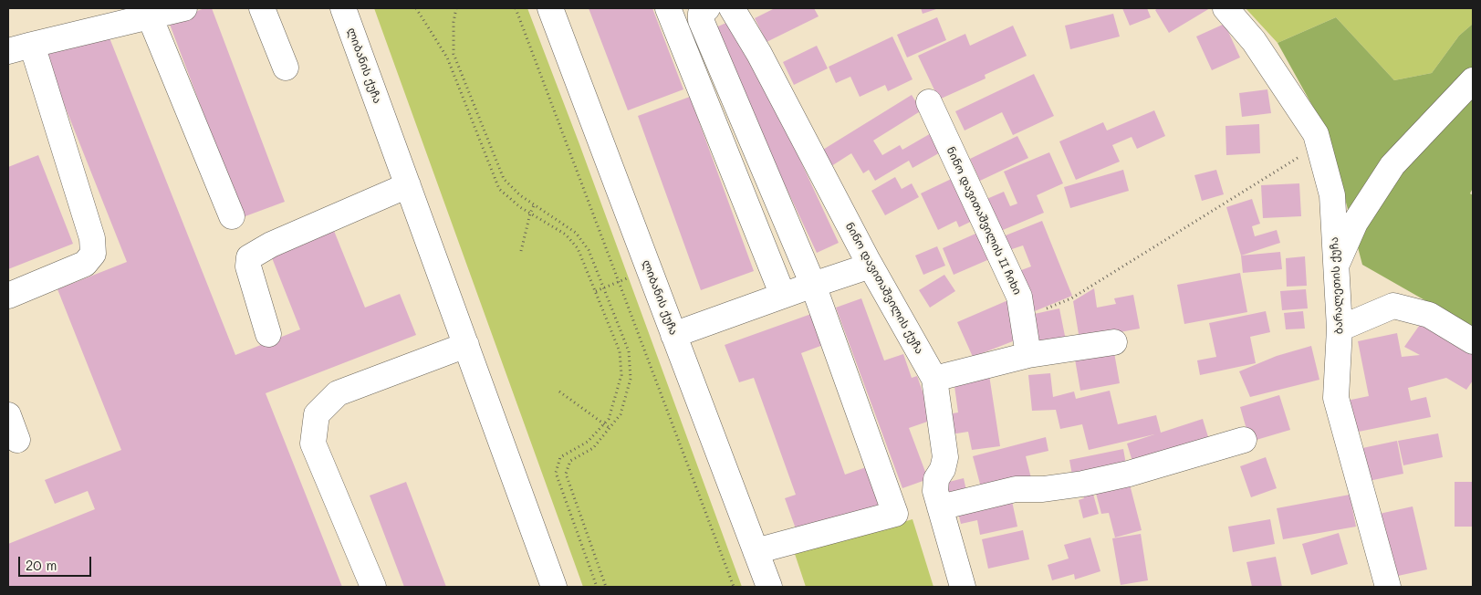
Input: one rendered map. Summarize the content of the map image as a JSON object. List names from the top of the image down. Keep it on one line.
{"streets":{"street":["ლიბანის ქუჩა","ნინო დავითაშვილის II ჩიხი","ბარალეთის ქუჩა","ნინო დავითაშვილის ქუჩა"]},"scale_bar":"20 m"}
